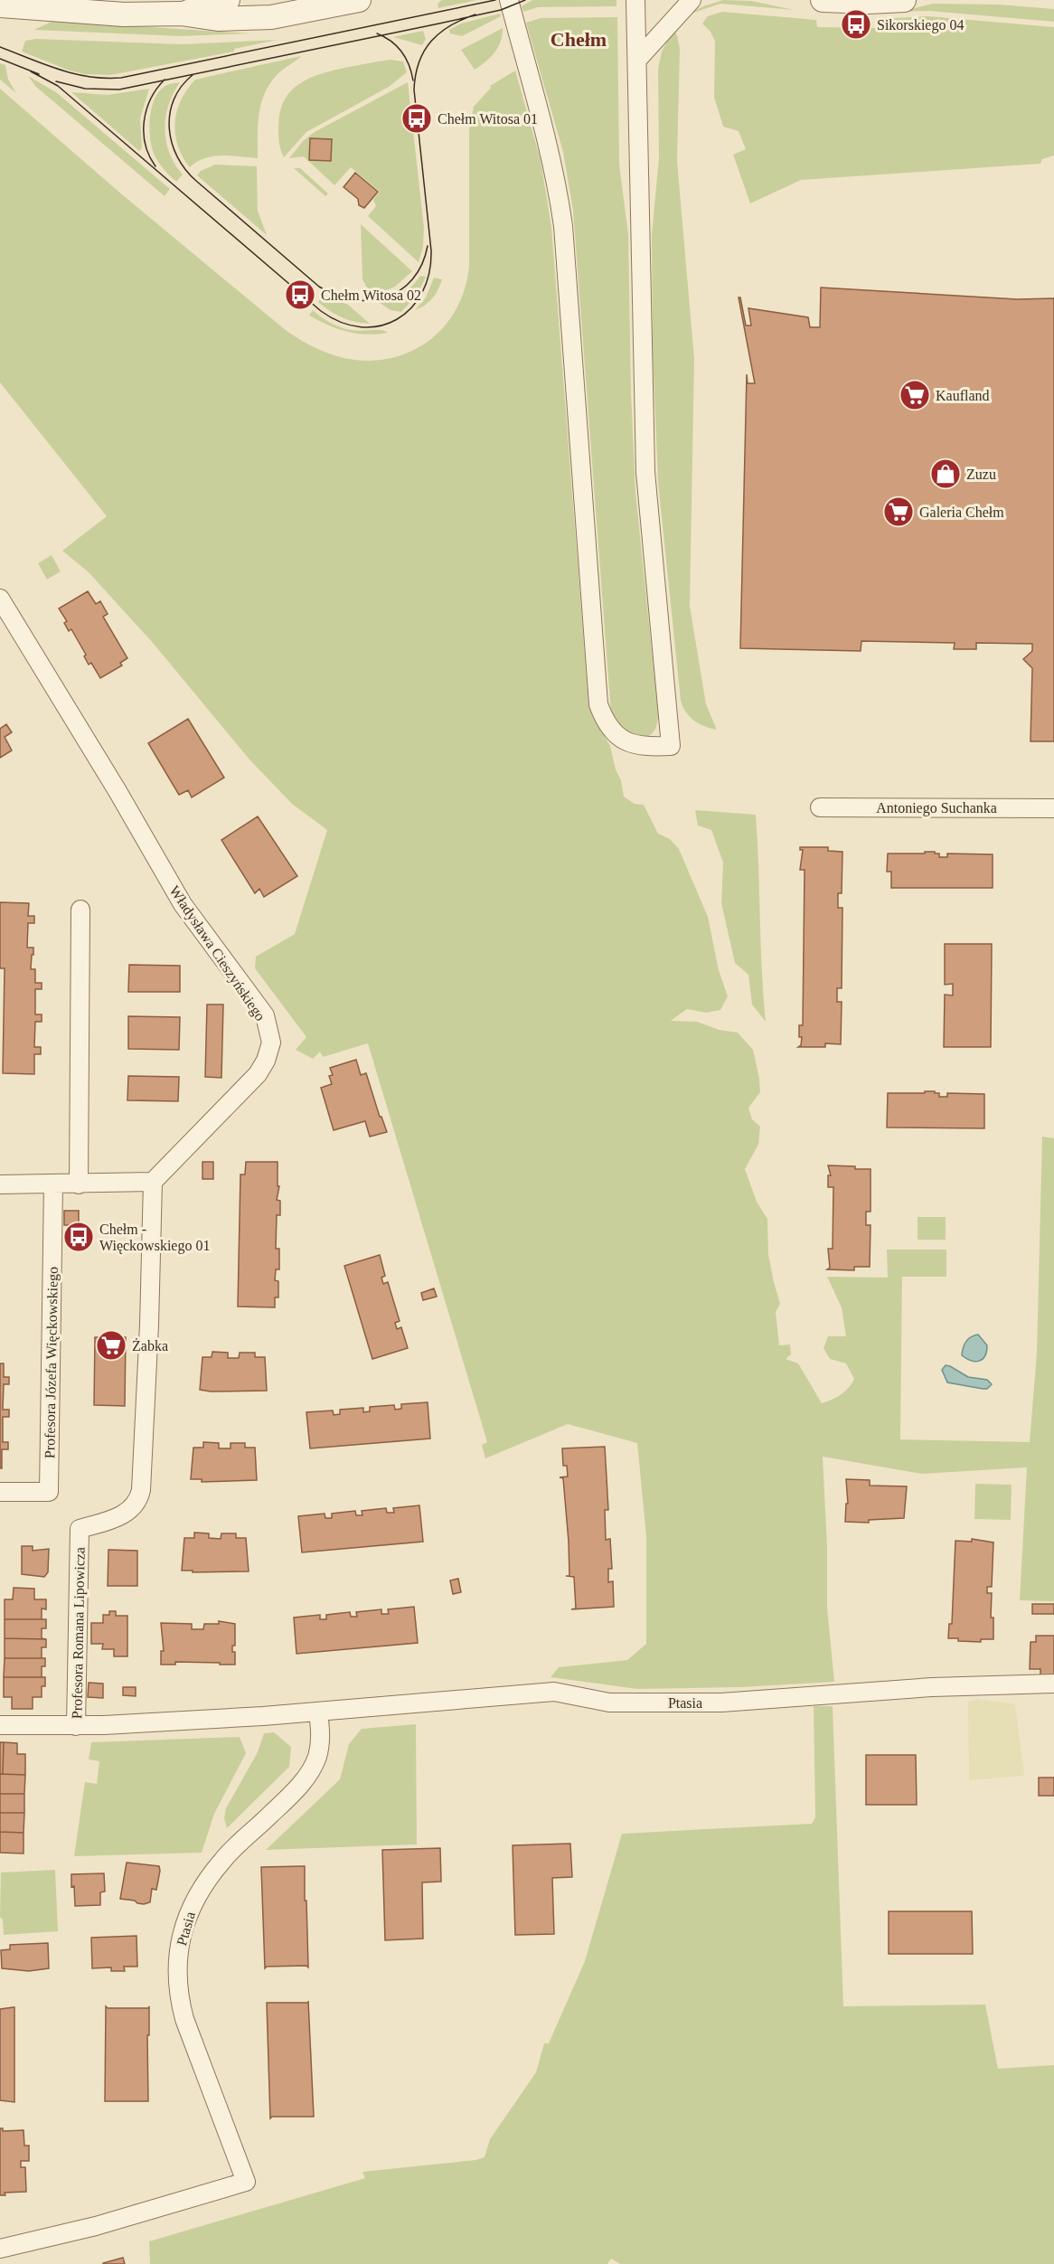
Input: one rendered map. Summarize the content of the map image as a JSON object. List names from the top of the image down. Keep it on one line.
{"streets":{"street":["Antoniego Suchanka","Władysława Cieszyńskiego","Profesora Józefa Więckowskiego","Profesora Romana Lipowicza","Ptasia"]},"crossings":[["Władysława Cieszyńskiego","Profesora Romana Lipowicza"],["Profesora Romana Lipowicza","Ptasia"]],"districts":["Chełm"],"places":{"bus stop":["Sikorskiego 04","Chełm Witosa 01","Chełm Witosa 02","Chełm - Więckowskiego 01"],"supermarket":["Kaufland","Galeria Chełm","Żabka"],"shop":["Zuzu"]}}
